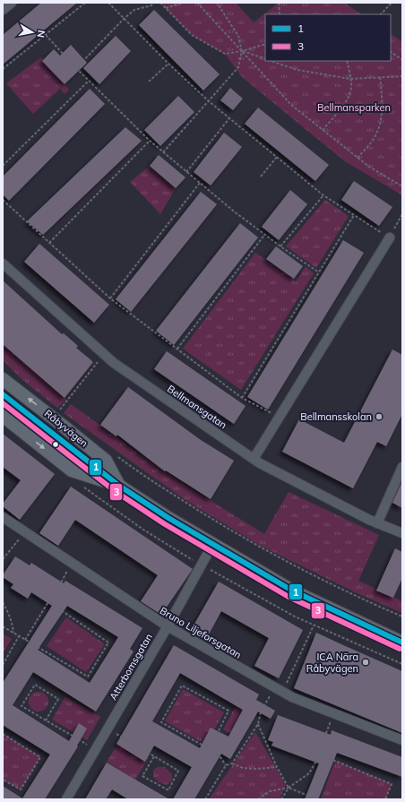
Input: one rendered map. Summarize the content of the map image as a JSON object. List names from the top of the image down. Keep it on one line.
{"streets":{"main road":["Råbyvägen"],"street":["Bellmansgatan","Bruno Liljeforsgatan","Atterbomsgatan"]},"crossings":[["Råbyvägen","Atterbomsgatan"],["Bruno Liljeforsgatan","Atterbomsgatan"]],"parks":["Bellmansparken"],"places":["Bellmansskolan","ICA Nära Råbyvägen"],"lines":["transit line 1","transit line 3"],"legend":["1","3"],"north":"right"}
